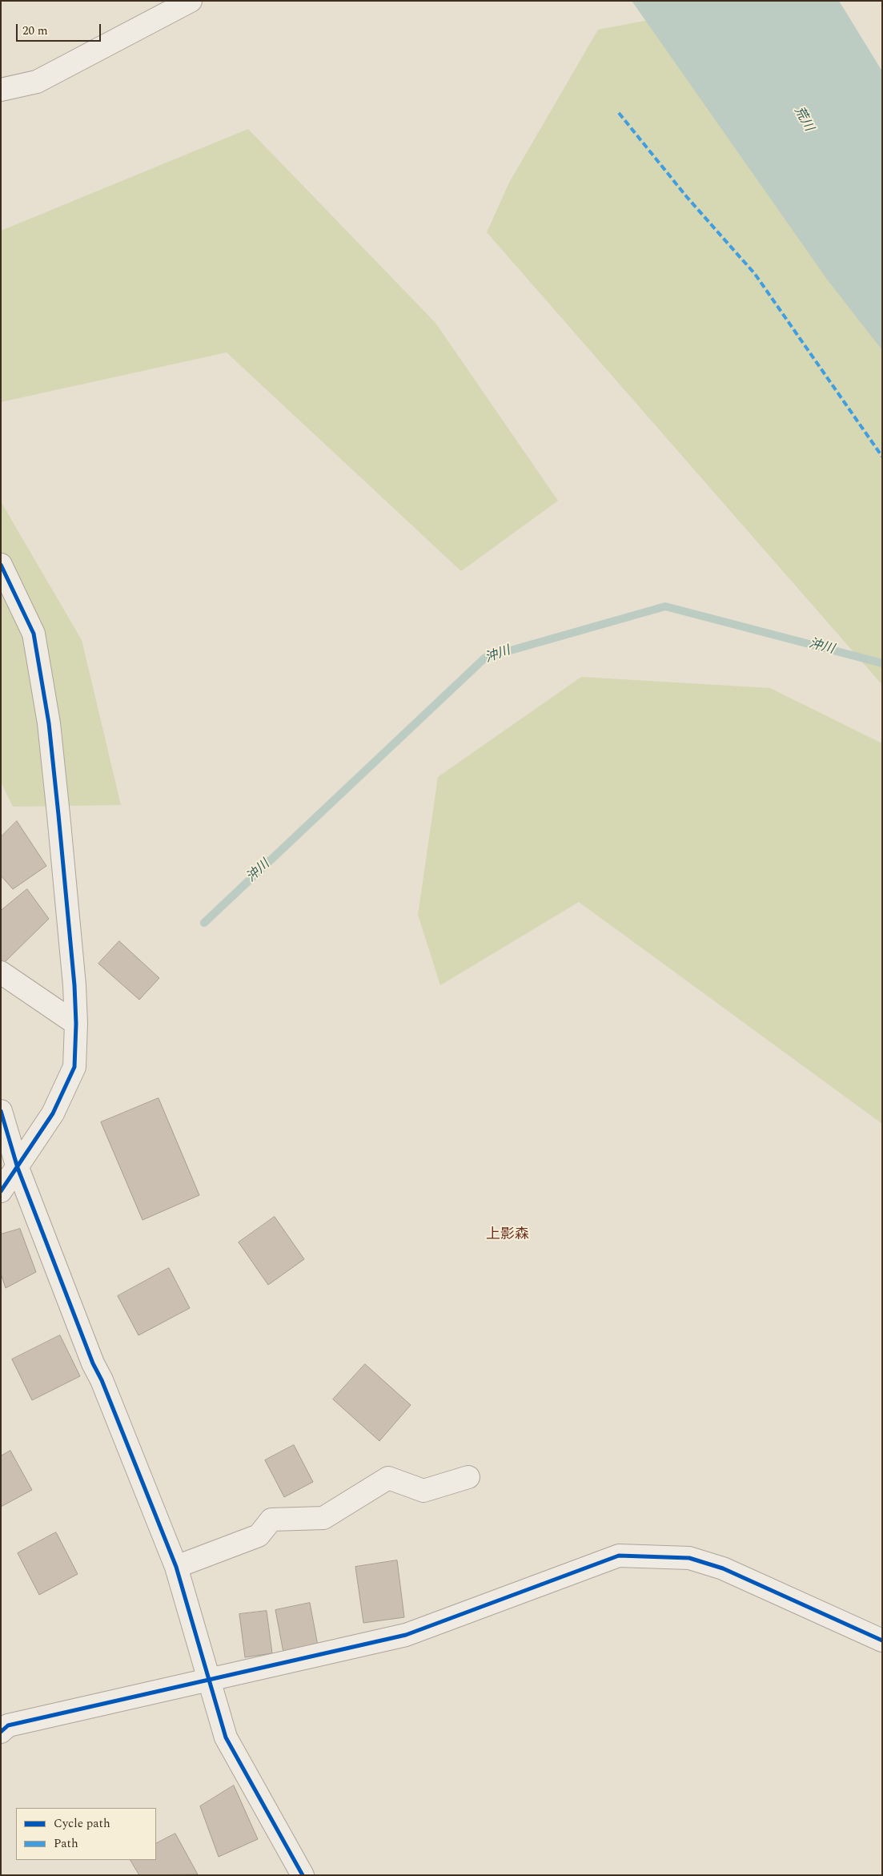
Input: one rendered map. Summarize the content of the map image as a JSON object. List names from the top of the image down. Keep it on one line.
{"districts":["上影森"],"water":["荒川","沖川"],"legend":["Cycle path","Path"],"scale_bar":"20 m"}
